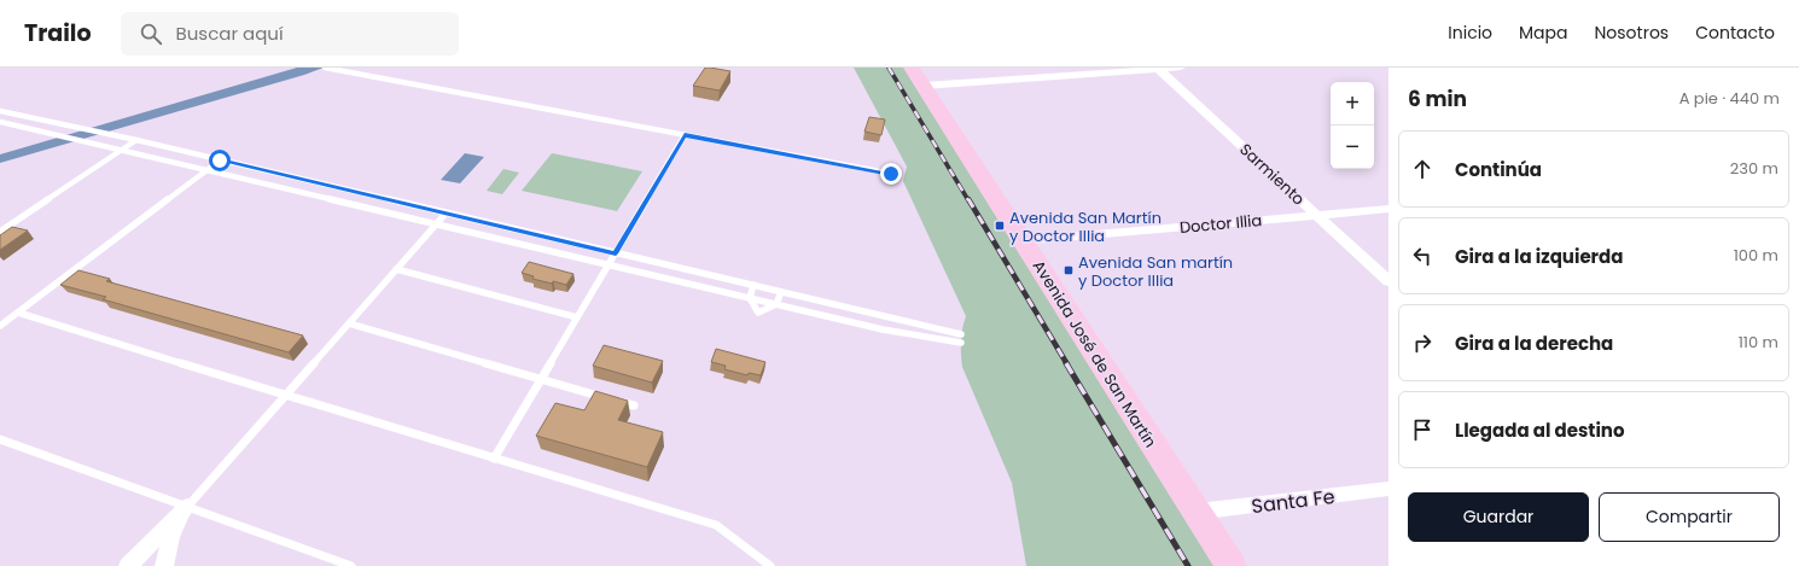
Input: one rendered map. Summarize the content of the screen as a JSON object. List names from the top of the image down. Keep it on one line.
{"streets":{"main road":["Avenida José de San Martín"],"street":["Sarmiento","Doctor Illia","Santa Fe"]},"crossings":[["Sarmiento","Doctor Illia"],["Doctor Illia","Avenida José de San Martín"],["Avenida José de San Martín","Santa Fe"]],"places":{"transit":["Avenida San Martín y Doctor Illia","Avenida San martín y Doctor Illia"]},"page":{"header":"Trailo","search":"Buscar aquí","nav":["Inicio","Mapa","Nosotros","Contacto"],"heading":["6 min","A pie · 440 m"],"map_buttons":["+","−"],"list":[["Continúa","230 m"],["Gira a la izquierda","100 m"],["Gira a la derecha","110 m"],"Llegada al destino"],"buttons":["Guardar","Compartir"]}}
